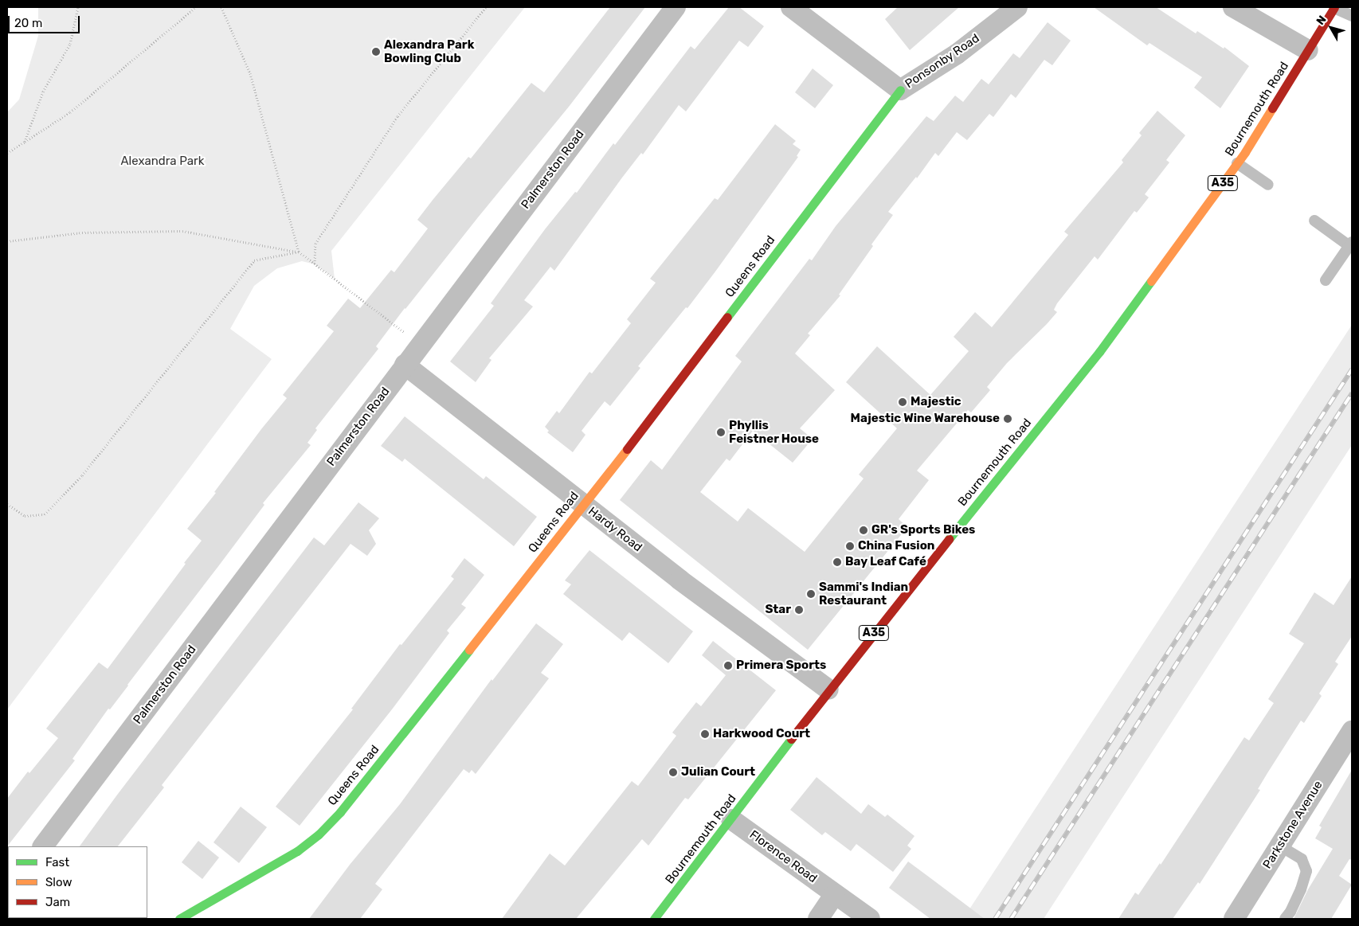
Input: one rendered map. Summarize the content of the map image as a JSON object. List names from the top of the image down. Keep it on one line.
{"streets":{"main road":["Bournemouth Road","A35","Queens Road"],"street":["Ponsonby Road","Palmerston Road","Hardy Road","Parkstone Avenue","Florence Road"]},"crossings":[["Ponsonby Road","Queens Road"],["Bournemouth Road","Hardy Road"],["Bournemouth Road","Florence Road"],["Palmerston Road","Hardy Road"],["Queens Road","Hardy Road"]],"parks":["Alexandra Park"],"places":["Alexandra Park Bowling Club","Majestic","Majestic Wine Warehouse","Phyllis Feistner House","GR's Sports Bikes","China Fusion","Bay Leaf Café","Sammi's Indian Restaurant","Star","Primera Sports","Harkwood Court","Julian Court"],"legend":["Fast","Slow","Jam"],"scale_bar":"20 m","north":"top left"}
